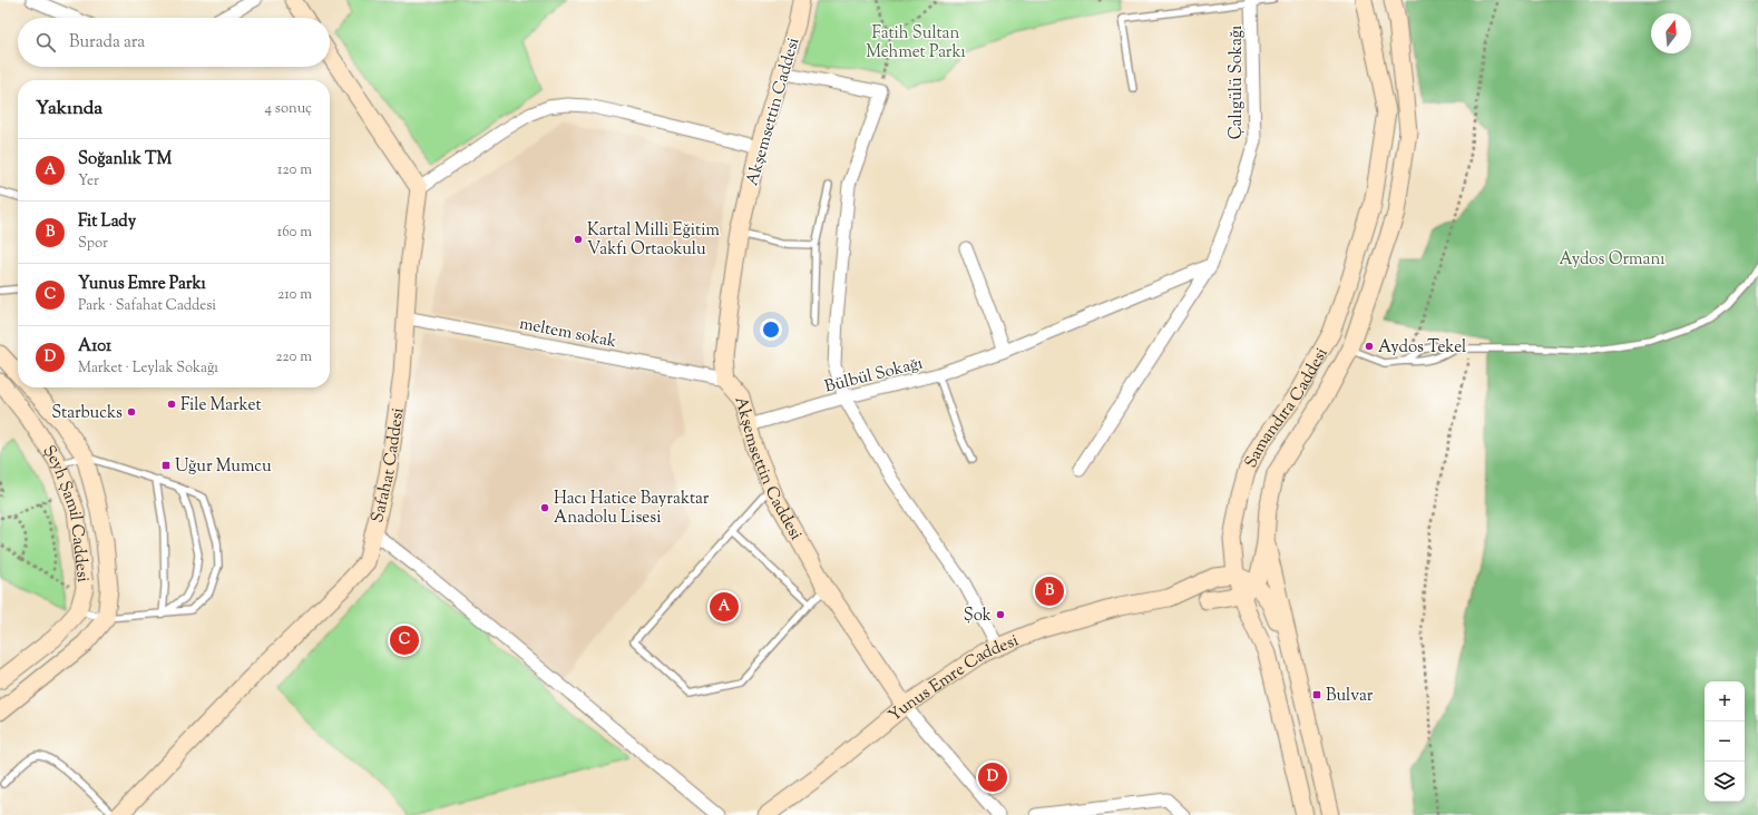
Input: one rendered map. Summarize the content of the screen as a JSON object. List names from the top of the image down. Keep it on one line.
{"streets":{"street":["Çalıgülü Sokağı","Akşemsettin Caddesi","meltem sokak","Bülbül Sokağı","Samandıra Caddesi","Safahat Caddesi","Şeyh Şamil Caddesi","Yunus Emre Caddesi"]},"crossings":[["Çalıgülü Sokağı","Bülbül Sokağı"],["Akşemsettin Caddesi","meltem sokak"],["Akşemsettin Caddesi","Bülbül Sokağı"],["Akşemsettin Caddesi","Yunus Emre Caddesi"],["meltem sokak","Safahat Caddesi"]],"parks":["Fatih Sultan Mehmet Parkı","Aydos Ormanı"],"places":{"other":["Kartal Milli Eğitim Vakfı Ortaokulu","Aydos Tekel","File Market","Starbucks","Hacı Hatice Bayraktar Anadolu Lisesi","Şok"],"transit":["Uğur Mumcu","Bulvar"]},"north":"top","page":{"search":"Burada ara","heading":["Yakında","4 sonuç"],"list":[{"mark":"A","name":"Soğanlık TM","note":"Yer","value":"120 m"},{"mark":"B","name":"Fit Lady","note":"Spor","value":"160 m"},{"mark":"C","name":"Yunus Emre Parkı","note":"Park · Safahat Caddesi","value":"210 m"},{"mark":"D","name":"A101","note":"Market · Leylak Sokağı","value":"220 m"}],"pins":["B","A","C","D"],"map_buttons":["+","−"]}}
